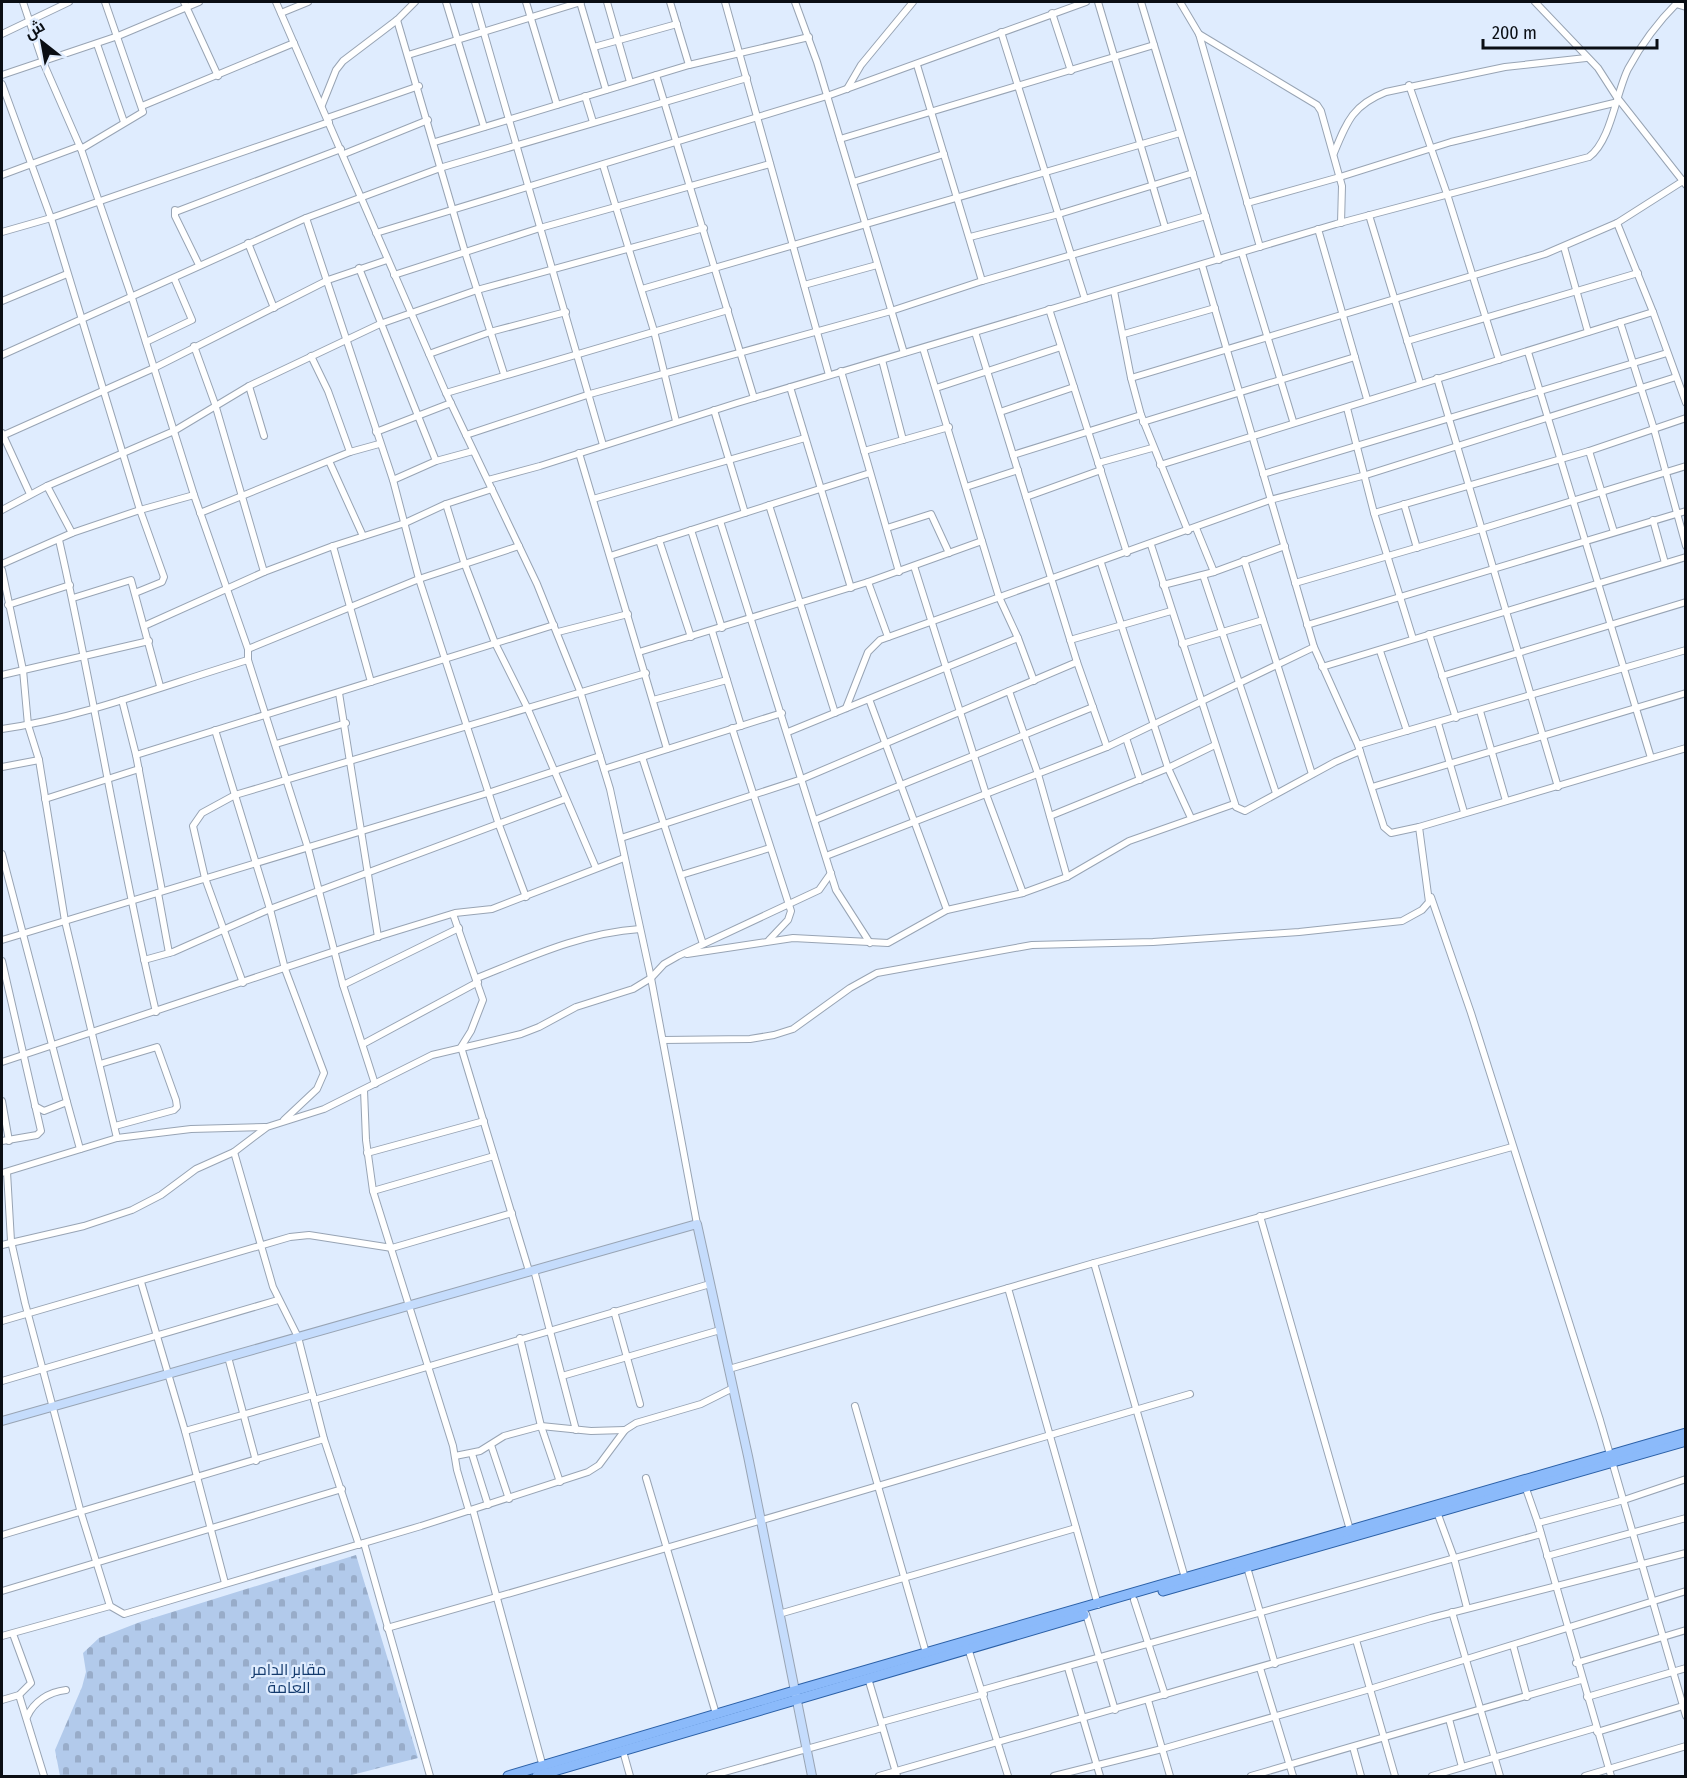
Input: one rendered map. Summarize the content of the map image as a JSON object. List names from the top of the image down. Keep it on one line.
{"parks":["مقابر الدامر العامة"],"scale_bar":"200 m","north":"top left"}
